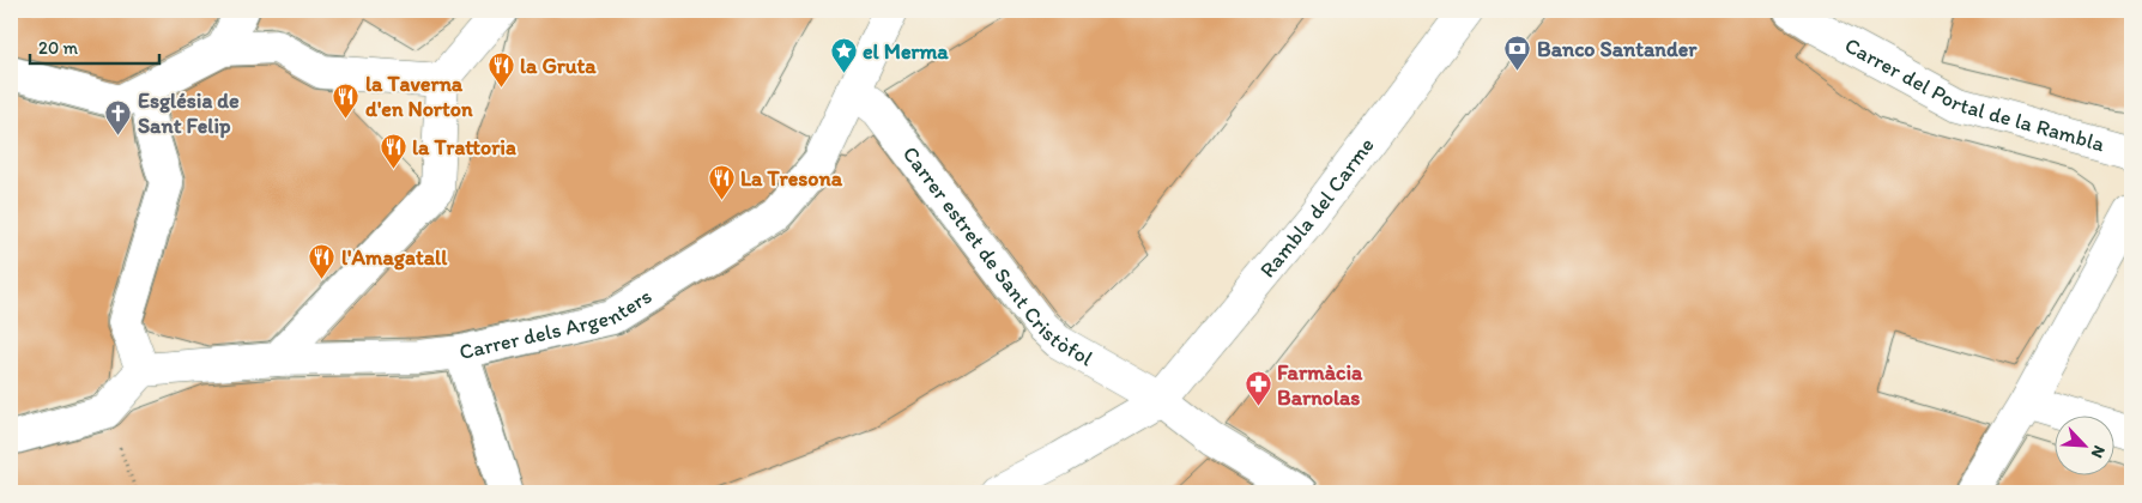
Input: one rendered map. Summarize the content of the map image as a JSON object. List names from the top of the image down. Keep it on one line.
{"streets":{"street":["Carrer del Portal de la Rambla","Rambla del Carme","Carrer estret de Sant Cristòfol","Carrer dels Argenters"]},"crossings":[["Rambla del Carme","Carrer estret de Sant Cristòfol"],["Carrer estret de Sant Cristòfol","Carrer dels Argenters"]],"places":{"bank":["Banco Santander"],"place":["el Merma"],"restaurant":["la Gruta","la Taverna d'en Norton","la Trattoria","La Tresona","l'Amagatall"],"church":["Església de Sant Felip"],"pharmacy":["Farmàcia Barnolas"]},"scale_bar":"20 m","north":"bottom right"}
